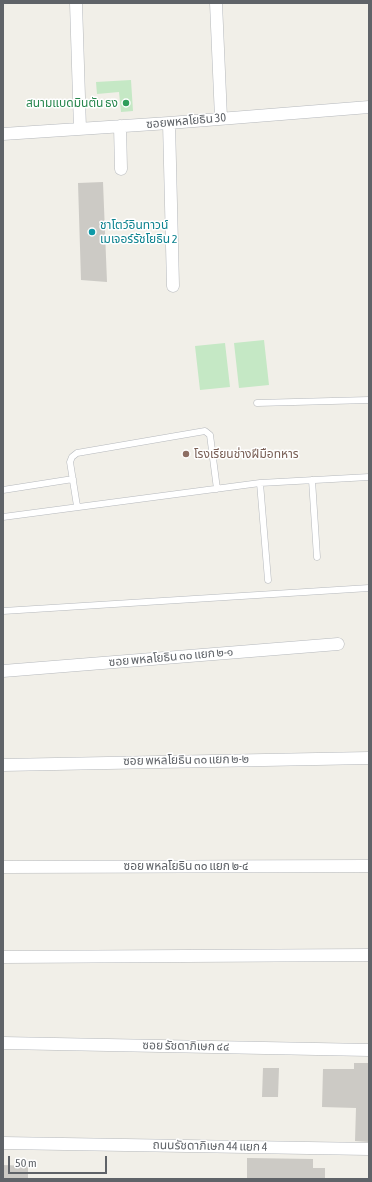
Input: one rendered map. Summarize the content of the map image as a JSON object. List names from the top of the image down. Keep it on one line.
{"streets":{"street":["ซอยพหลโยธิน 30","ซอย พหลโยธิน ๓๐ แยก ๒-๑","ซอย พหลโยธิน ๓๐ แยก ๒-๒","ซอย พหลโยธิน ๓๐ แยก ๒-๔","ซอย รัชดาภิเษก ๔๔","ถนนรัชดาภิเษก 44 แยก 4"]},"places":["สนามแบดมินตัน ธง","ชาโตว์อินทาวน์ เมเจอร์รัชโยธิน 2","โรงเรียนช่างฝีมือทหาร"],"scale_bar":"50 m"}
